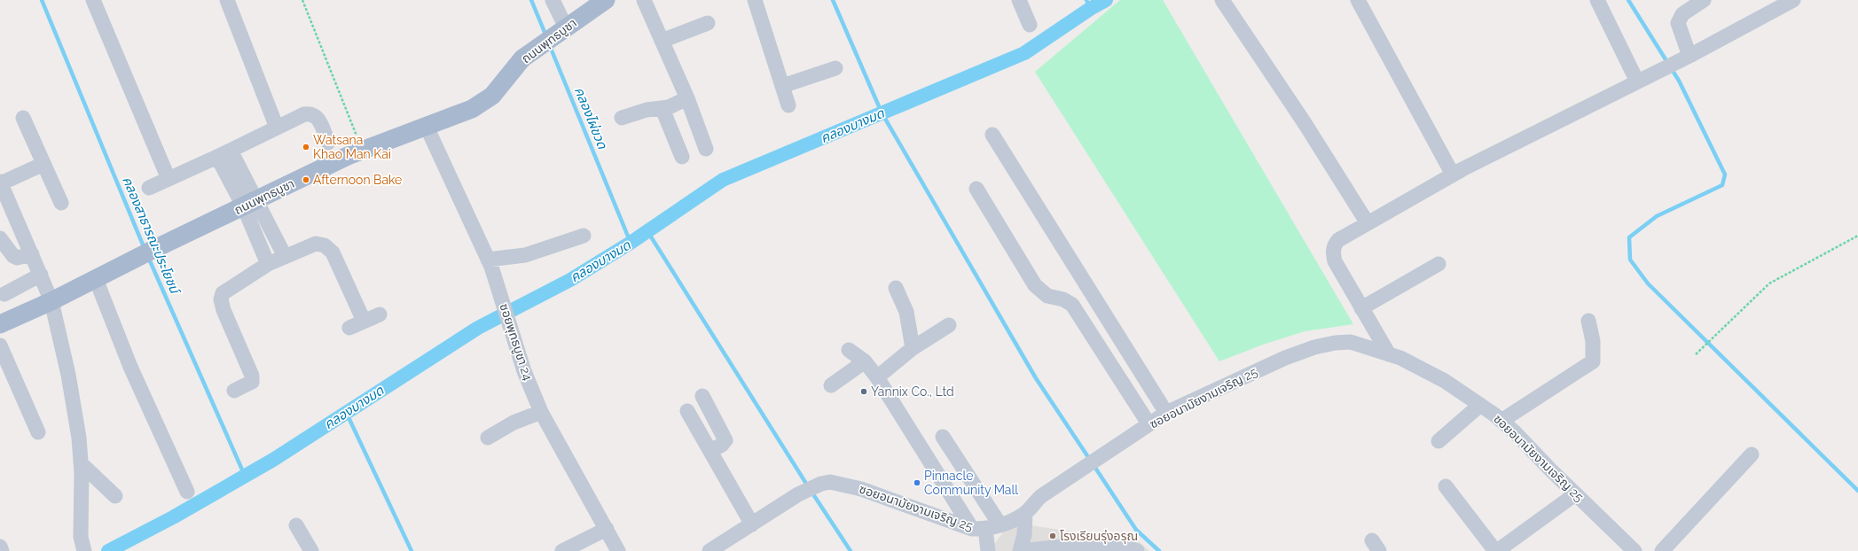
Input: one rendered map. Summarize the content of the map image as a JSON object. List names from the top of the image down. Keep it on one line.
{"streets":{"main road":["ถนนพุทธบูชา"],"street":["ซอยพุทธบูชา 24","ซอยอนามัยงามเจริญ 25"]},"crossings":[["ถนนพุทธบูชา","ซอยพุทธบูชา 24"]],"water":["คลองไผ่ขวด","คลองบางมด","คลองสาธารณะประโยชน์"],"places":["Watsana Khao Man Kai","Afternoon Bake","Yannix Co., Ltd","Pinnacle Community Mall","โรงเรียนรุ่งอรุณ"]}
